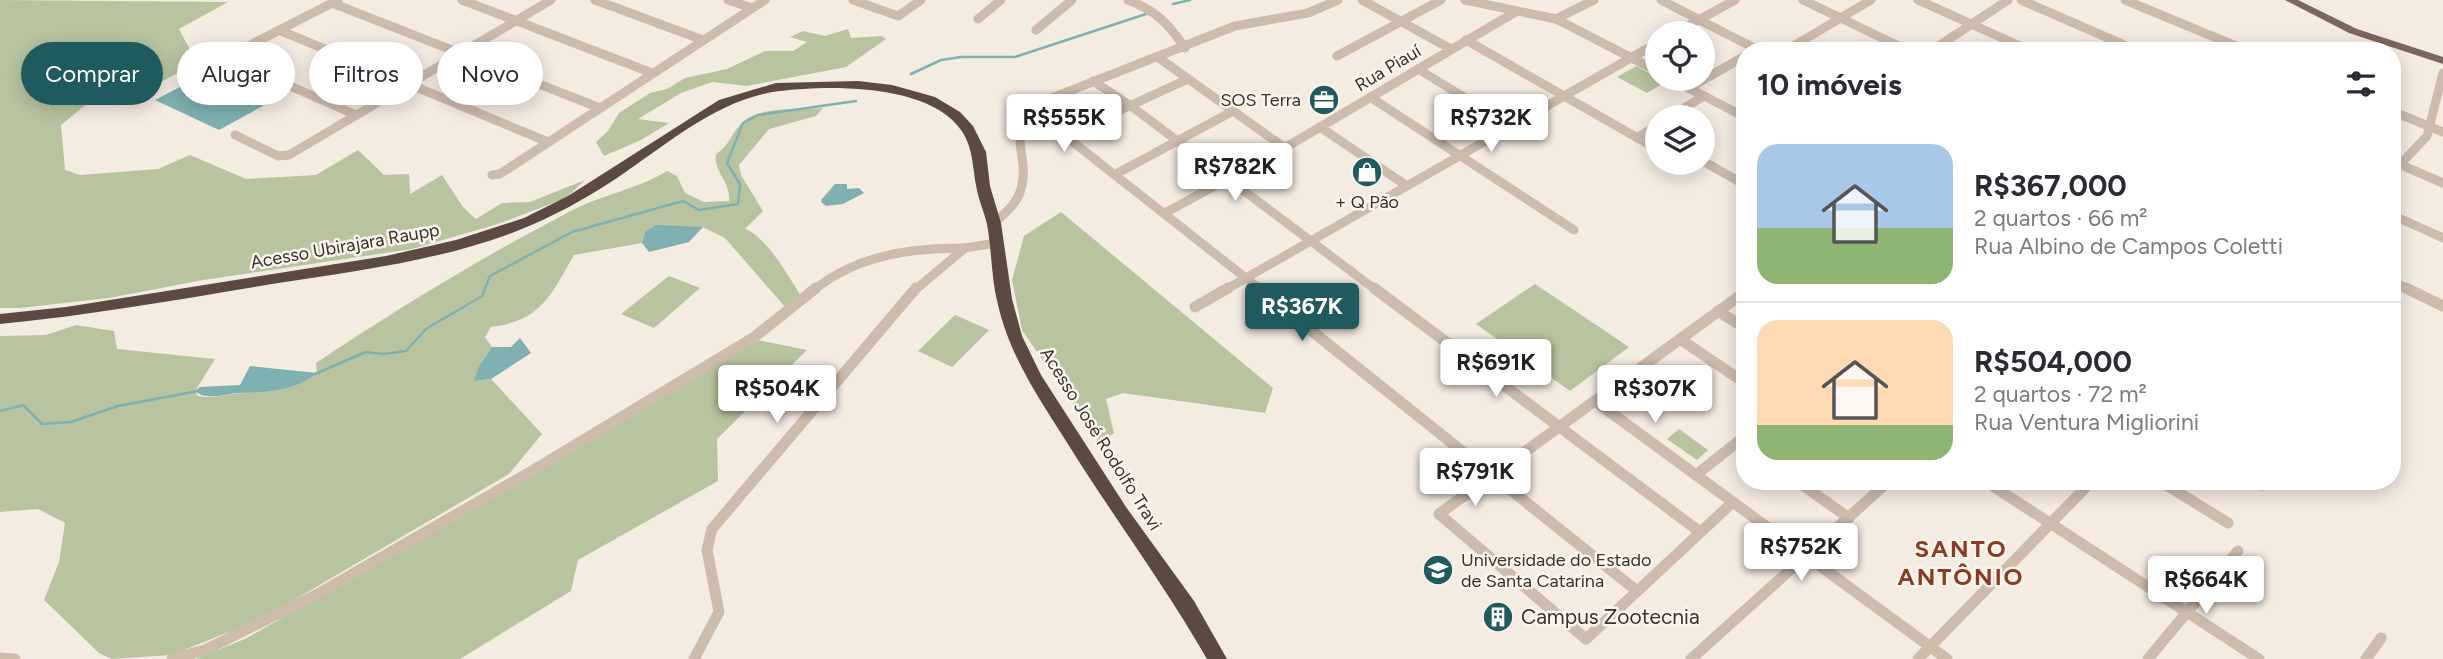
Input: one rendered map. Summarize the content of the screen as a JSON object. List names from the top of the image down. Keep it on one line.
{"streets":{"highway":["Acesso Ubirajara Raupp","Acesso José Rodolfo Travi"],"street":["Rua Piauí"]},"crossings":[["Acesso Ubirajara Raupp","Acesso José Rodolfo Travi"]],"districts":["SANTO ANTÔNIO"],"places":{"office":["SOS Terra"],"shop":["+ Q Pão"],"school or university":["Universidade do Estado de Santa Catarina"],"building":["Campus Zootecnia"]},"page":{"chip":["Comprar","Alugar","Filtros","Novo"],"heading":"10 imóveis","price":["R$555K","R$732K","R$782K","R$367K","R$691K","R$504K","R$307K","R$791K","R$752K","R$664K"],"list":[{"name":"R$367,000","note":"2 quartos · 66 m² · Rua Albino de Campos Coletti"},{"name":"R$504,000","note":"2 quartos · 72 m² · Rua Ventura Migliorini"}]}}
